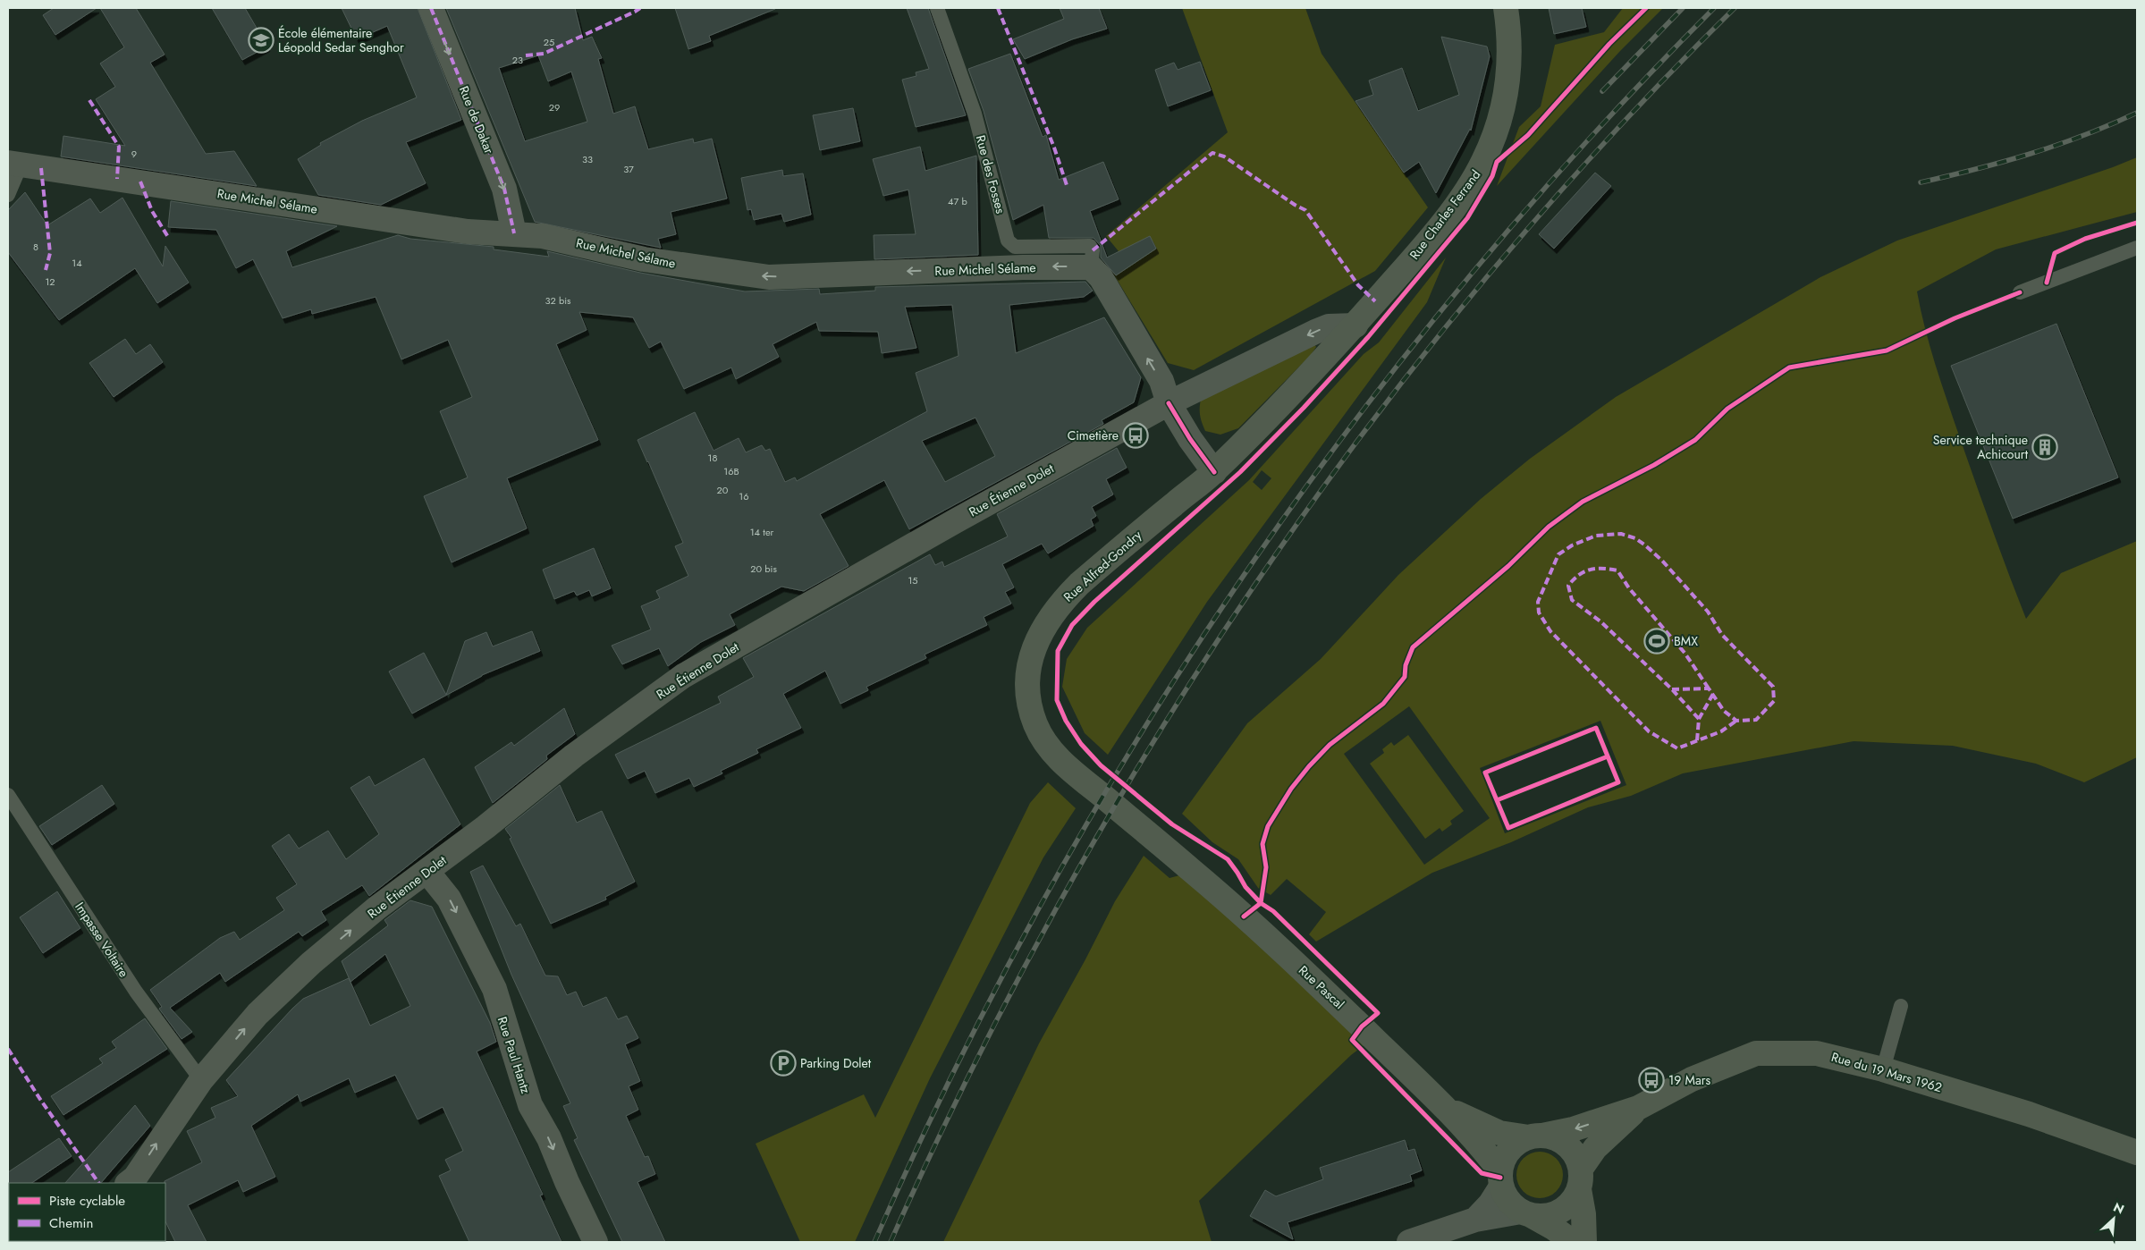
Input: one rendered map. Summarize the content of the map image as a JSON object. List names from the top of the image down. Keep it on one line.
{"streets":{"street":["Rue de Dakar","Rue Michel Sélame","Rue Charles Ferrand","Rue Étienne Dolet","Rue Alfred-Gondry","Rue Pascal","Rue Paul Hantz","Rue du 19 Mars 1962"],"lane":["Rue des Fosses","Impasse Voltaire"]},"crossings":[["Rue de Dakar","Rue Michel Sélame"],["Rue des Fosses","Rue Michel Sélame"],["Rue Charles Ferrand","Rue Étienne Dolet"],["Rue Charles Ferrand","Rue Alfred-Gondry"],["Rue Étienne Dolet","Rue Alfred-Gondry"],["Rue Étienne Dolet","Impasse Voltaire"],["Rue Étienne Dolet","Rue Paul Hantz"],["Rue Alfred-Gondry","Rue Pascal"],["Rue Pascal","Rue du 19 Mars 1962"]],"one_way":["Rue de Dakar","Rue Michel Sélame","Rue Paul Hantz"],"places":{"school or university":["École élémentaire Léopold Sedar Senghor"],"bus stop":["Cimetière","19 Mars"],"building":["Service technique Achicourt"],"sports":["BMX"],"parking":["Parking Dolet"]},"house_numbers":["25","23","29","9","33","37","47 b","8","14","12","32 bis","18","16B","20","16","14 ter","20 bis","15"],"legend":["Piste cyclable","Chemin"],"north":"top right"}
